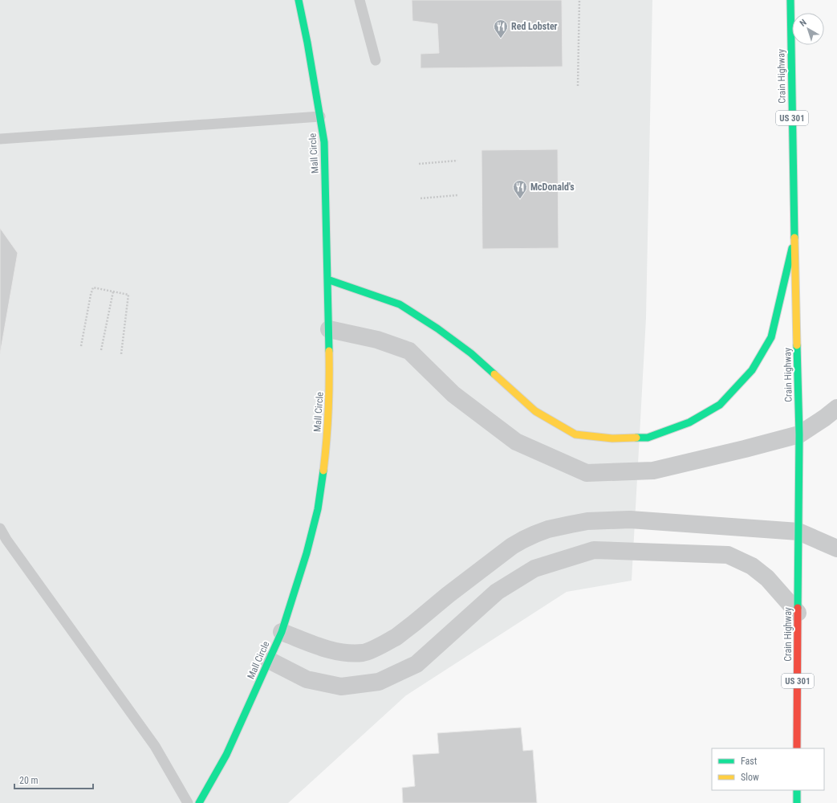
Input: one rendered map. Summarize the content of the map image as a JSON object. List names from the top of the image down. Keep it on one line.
{"streets":{"main road":["Crain Highway","US 301","Mall Circle"]},"places":{"restaurant":["Red Lobster","McDonald's"]},"legend":["Fast","Slow"],"scale_bar":"20 m","north":"top left"}
